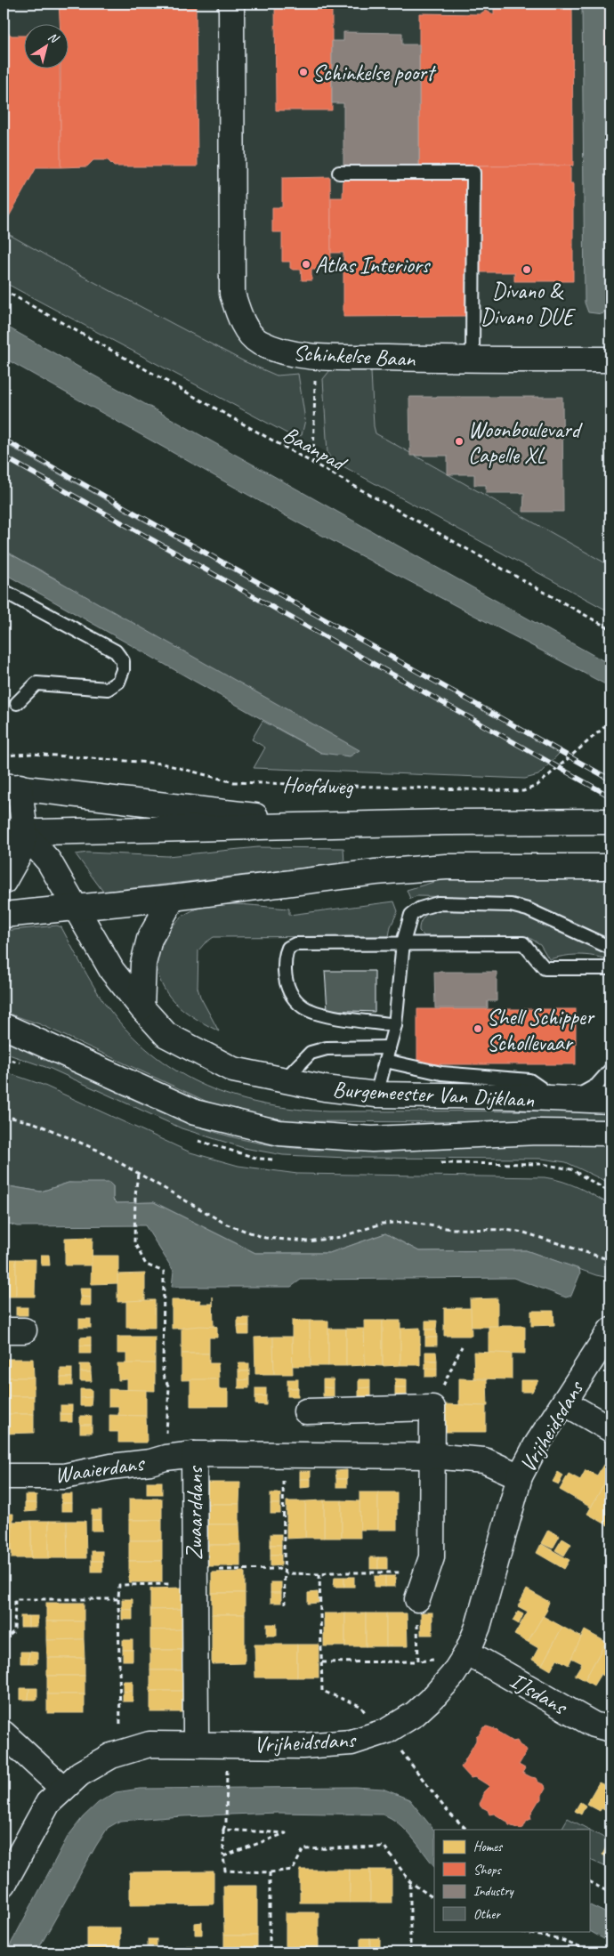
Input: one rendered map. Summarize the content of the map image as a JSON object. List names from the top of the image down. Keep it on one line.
{"streets":{"street":["Schinkelse Baan","Hoofdweg","Burgemeester Van Dijklaan","Vrijheidsdans","Waaierdans","Zwaarddans","IJsdans"],"path":["Baanpad"]},"crossings":[["Hoofdweg","Burgemeester Van Dijklaan"],["Vrijheidsdans","Zwaarddans"],["Vrijheidsdans","IJsdans"],["Waaierdans","Zwaarddans"]],"places":["Schinkelse poort","Atlas Interiors","Divano & Divano DUE","Woonboulevard Capelle XL","Shell Schipper Schollevaar"],"legend":["Homes","Shops","Industry","Other"],"north":"top right"}
